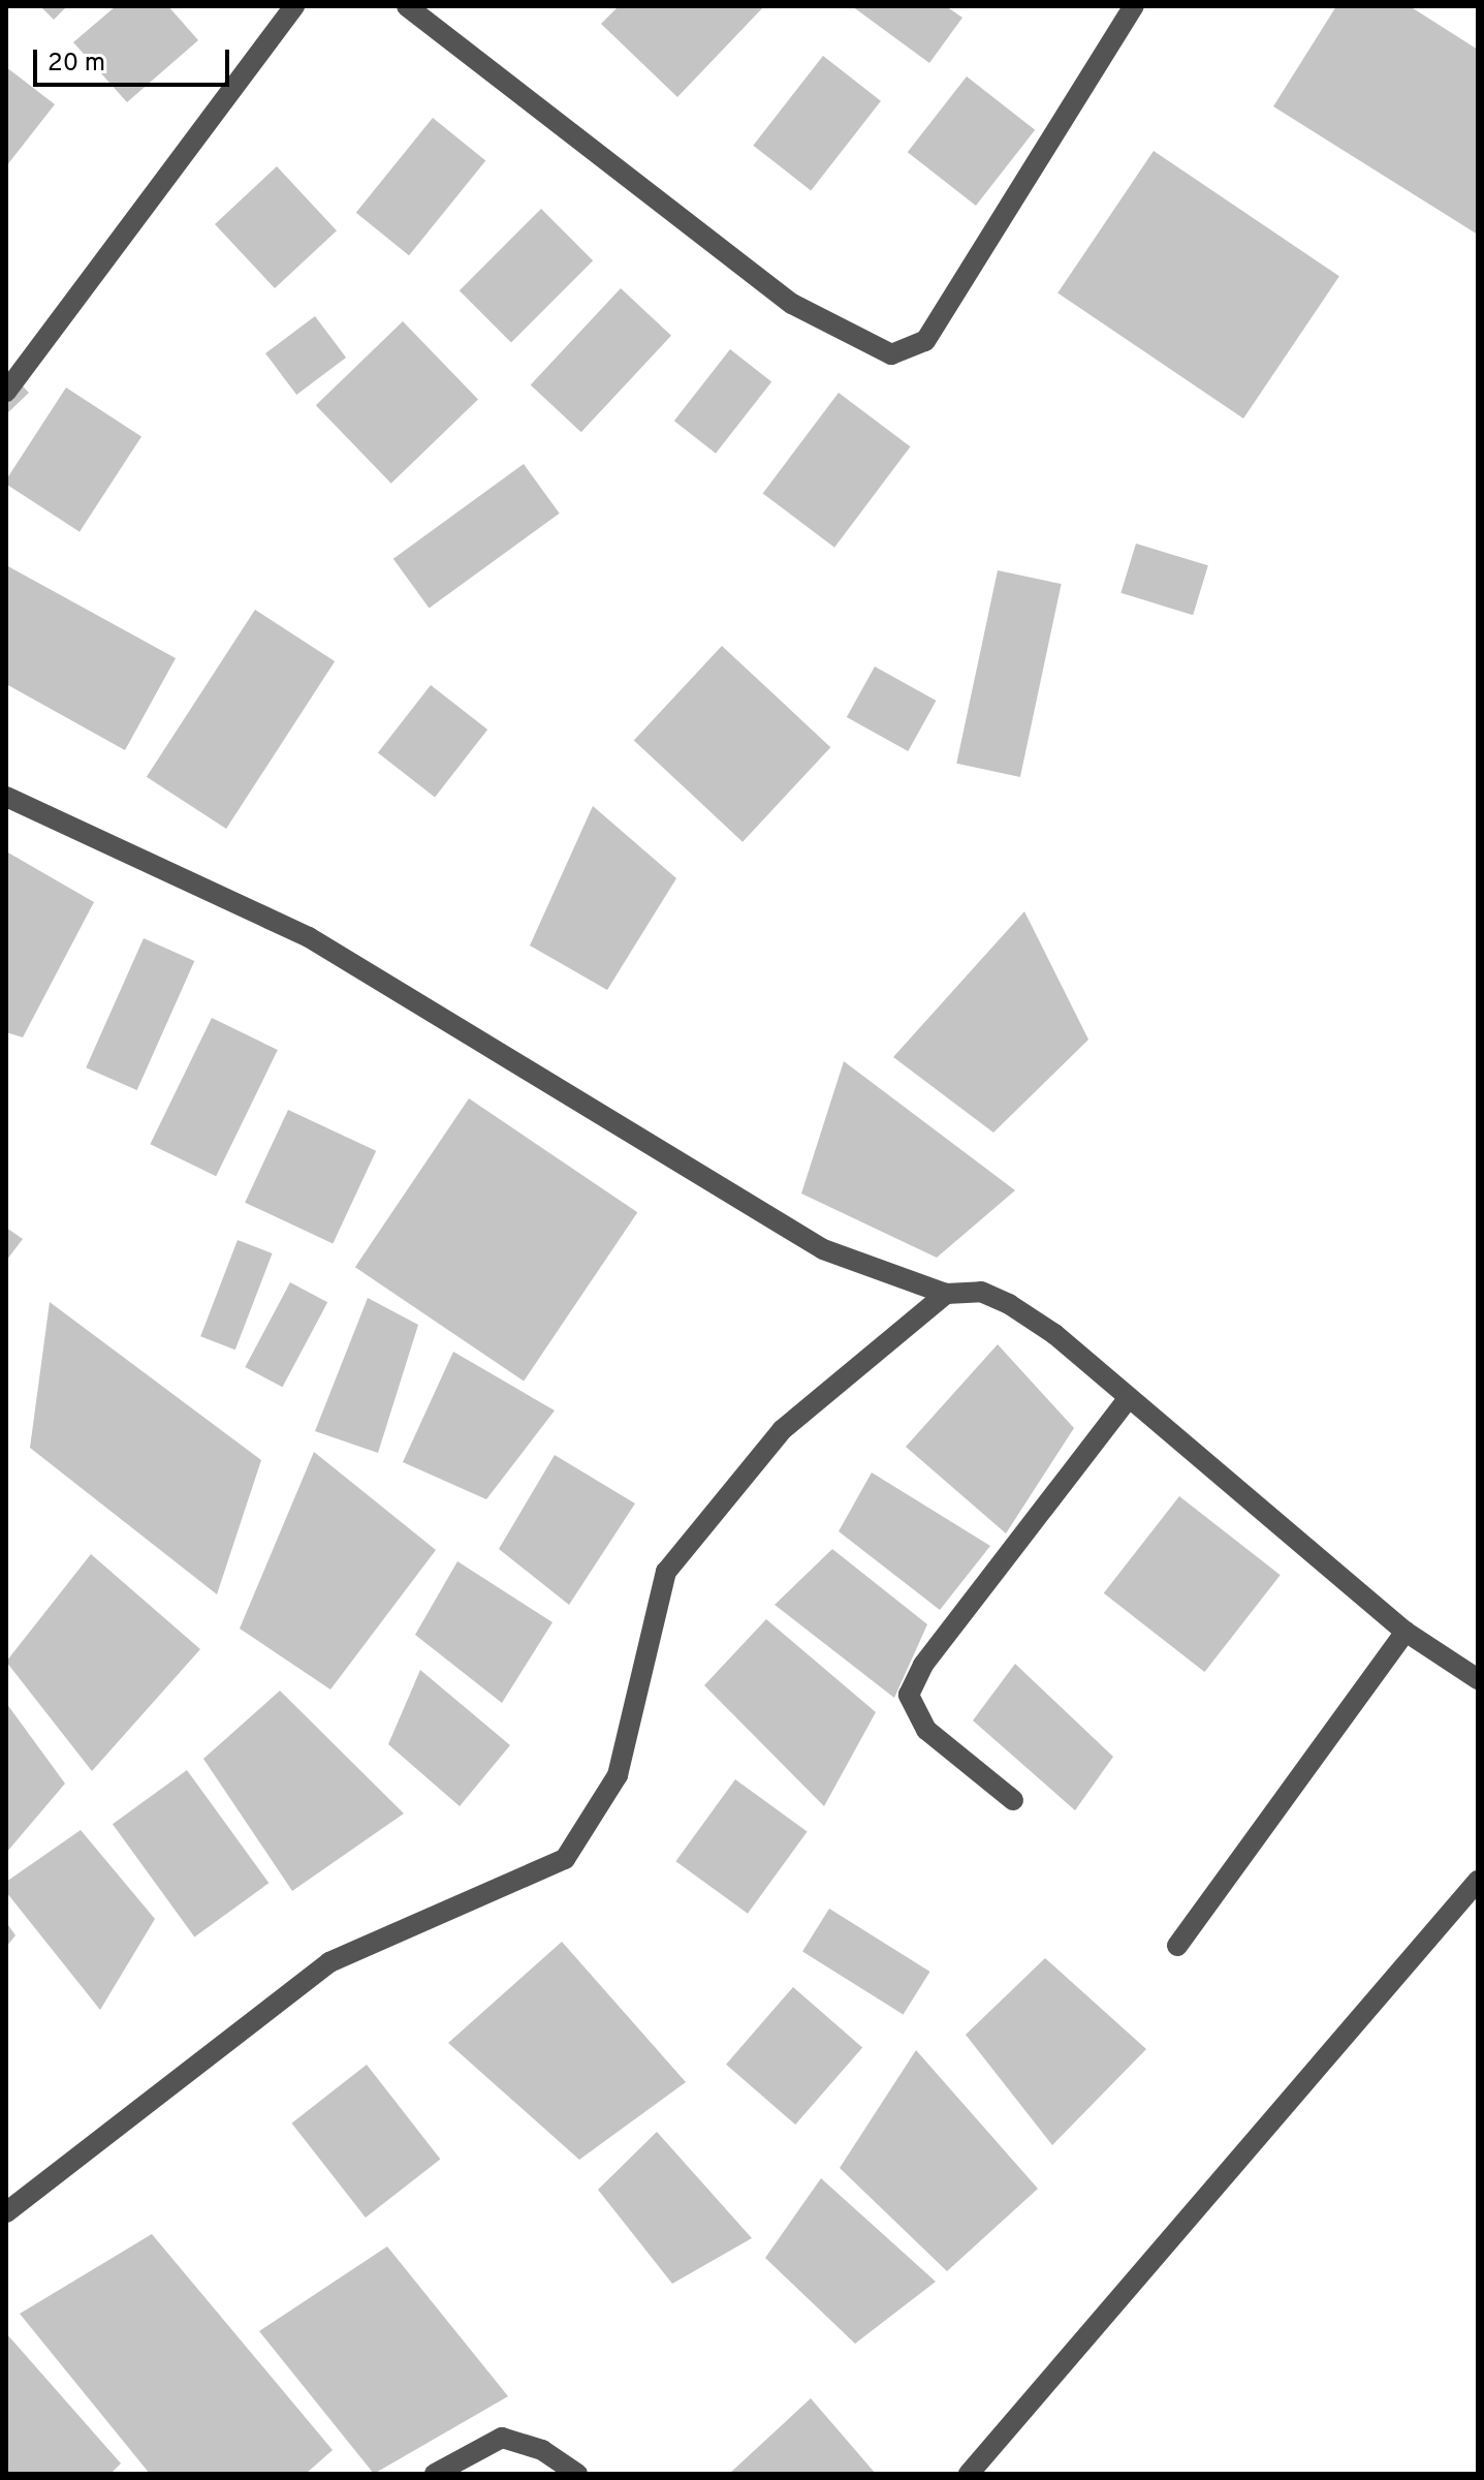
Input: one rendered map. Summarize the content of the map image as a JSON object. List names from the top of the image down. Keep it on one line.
{"scale_bar":"20 m"}
